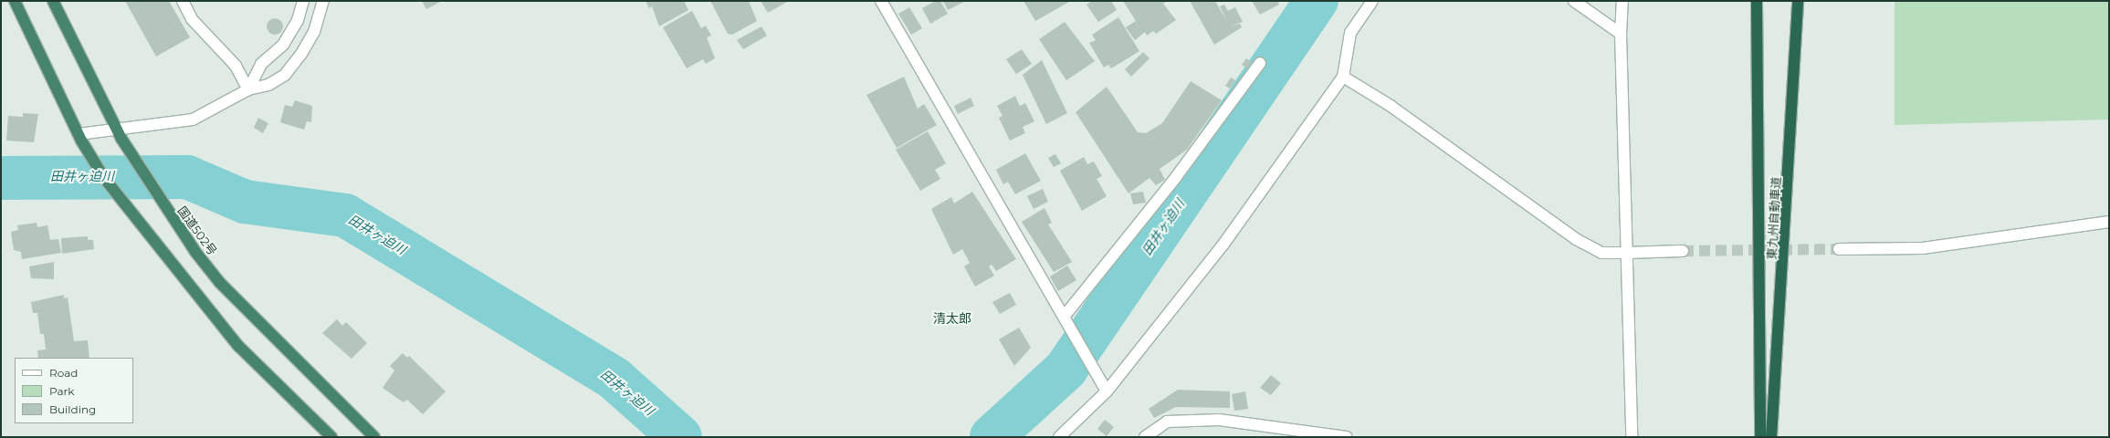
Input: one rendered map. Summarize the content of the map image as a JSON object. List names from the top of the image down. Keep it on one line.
{"streets":{"highway":["東九州自動車道","国道502号"]},"districts":["清太郎"],"water":["田井ヶ迫川"],"legend":["Road","Park","Building"]}
